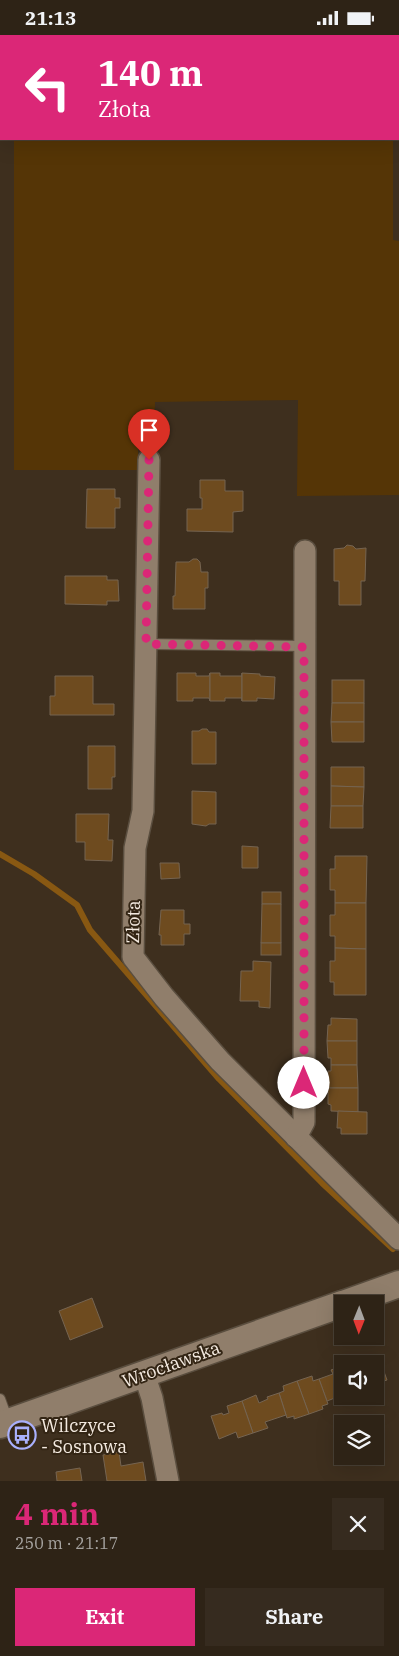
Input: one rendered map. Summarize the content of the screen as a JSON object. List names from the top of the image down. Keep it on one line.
{"streets":{"street":["Złota","Wrocławska"]},"places":{"bus stop":["Wilczyce - Sosnowa"]},"north":"bottom","page":{"status":"21:13","turn":["140 m","Złota"],"heading":["4 min","250 m · 21:17"],"buttons":["Exit","Share"]}}
